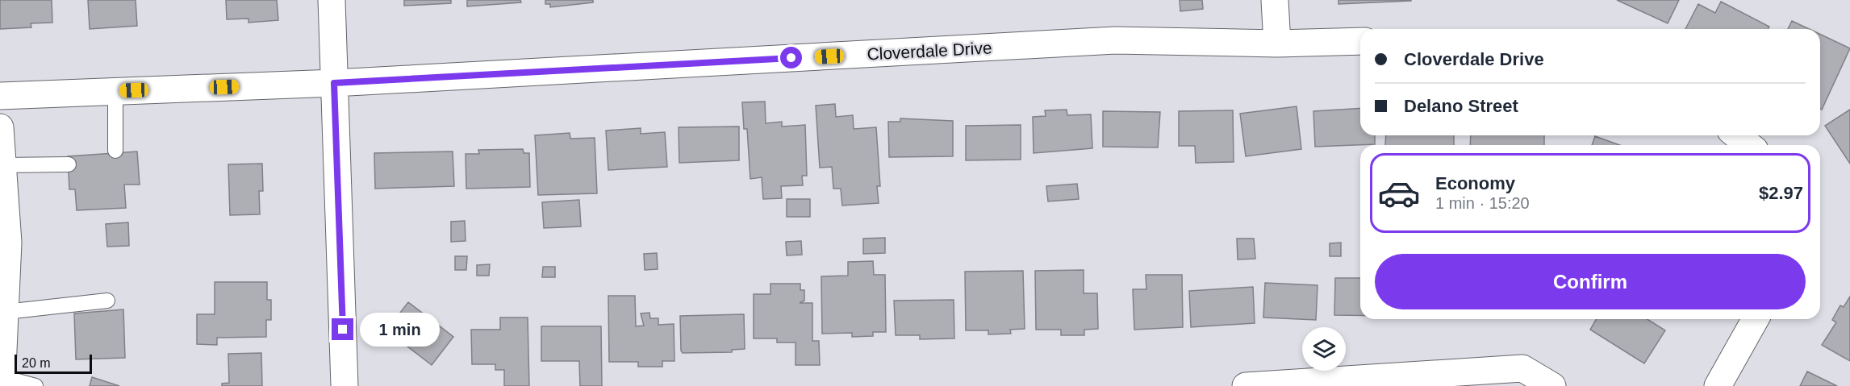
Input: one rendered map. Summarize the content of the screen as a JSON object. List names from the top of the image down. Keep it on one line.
{"streets":{"street":["Cloverdale Drive"]},"scale_bar":"20 m","page":{"banner":["Cloverdale Drive","Delano Street"],"list":[{"name":"Economy","note":"1 min · 15:20","value":"$2.97"}],"buttons":"Confirm","bubble":"1 min","scale":"20 m"}}
